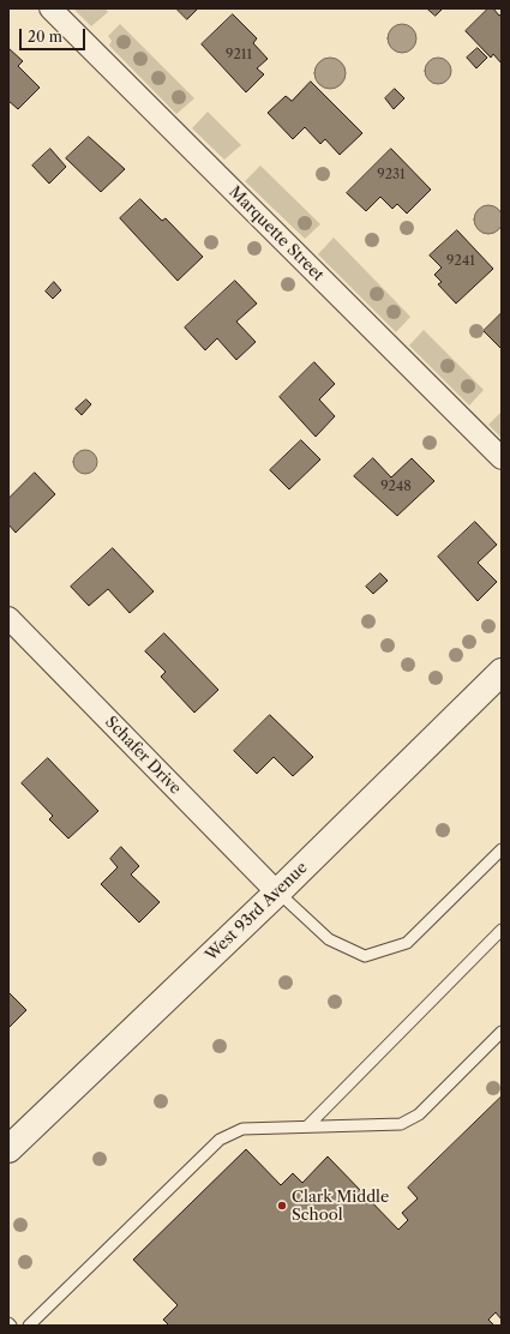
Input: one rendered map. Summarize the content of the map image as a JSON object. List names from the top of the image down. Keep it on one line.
{"streets":{"street":["Marquette Street","Schafer Drive","West 93rd Avenue"]},"crossings":[["Schafer Drive","West 93rd Avenue"]],"places":["Clark Middle School"],"house_numbers":["9211","9231","9241","9248"],"scale_bar":"20 m"}
